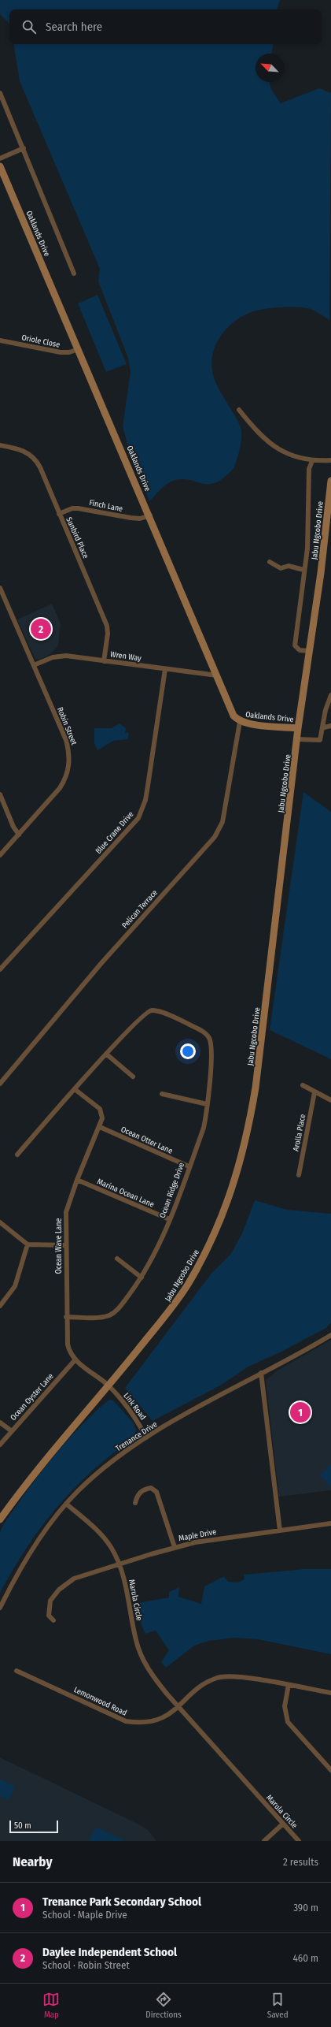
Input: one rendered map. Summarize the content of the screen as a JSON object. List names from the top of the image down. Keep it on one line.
{"streets":{"main road":["Oaklands Drive","Jabu Ngcobo Drive"],"street":["Oriole Close","Finch Lane","Sunbird Place","Wren Way","Robin Street","Blue Crane Drive","Pelican Terrace","Arolla Place","Ocean Otter Lane","Ocean Ridge Drive","Marina Ocean Lane","Ocean Wave Lane","Ocean Oyster Lane","Link Road","Trenance Drive","Maple Drive","Marula Circle","Lemonwood Road"]},"crossings":[["Oaklands Drive","Oriole Close"],["Oaklands Drive","Finch Lane"],["Oaklands Drive","Jabu Ngcobo Drive"],["Oaklands Drive","Wren Way"],["Oaklands Drive","Pelican Terrace"],["Finch Lane","Sunbird Place"],["Jabu Ngcobo Drive","Ocean Wave Lane"],["Jabu Ngcobo Drive","Link Road"],["Sunbird Place","Wren Way"],["Wren Way","Robin Street"],["Wren Way","Blue Crane Drive"],["Ocean Otter Lane","Ocean Ridge Drive"],["Ocean Otter Lane","Ocean Wave Lane"],["Ocean Ridge Drive","Marina Ocean Lane"],["Ocean Ridge Drive","Ocean Wave Lane"],["Marina Ocean Lane","Ocean Wave Lane"],["Ocean Wave Lane","Ocean Oyster Lane"],["Ocean Wave Lane","Link Road"],["Link Road","Trenance Drive"],["Trenance Drive","Marula Circle"],["Maple Drive","Marula Circle"],["Marula Circle","Lemonwood Road"]],"scale_bar":"50 m","north":"top left","page":{"search":"Search here","pins":["2","1"],"scale":"50 m","heading":["Nearby","2 results"],"list":[{"mark":"1","name":"Trenance Park Secondary School","note":"School · Maple Drive","value":"390 m"},{"mark":"2","name":"Daylee Independent School","note":"School · Robin Street","value":"460 m"}],"nav":["Map","Directions","Saved"]}}
